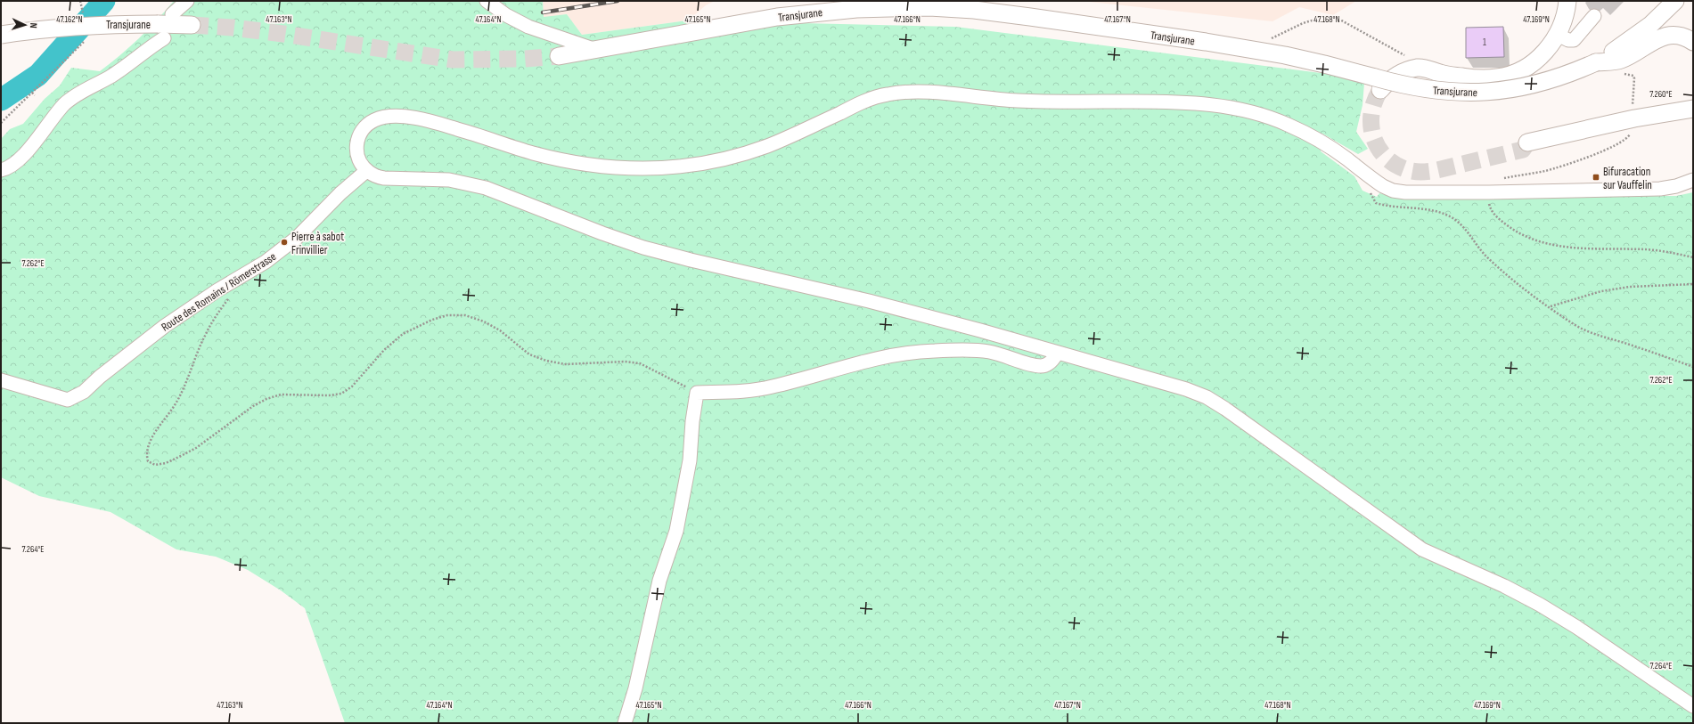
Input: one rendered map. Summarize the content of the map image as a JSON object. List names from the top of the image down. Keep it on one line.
{"streets":{"main road":["Transjurane"],"street":["Route des Romains / Römerstrasse"]},"places":{"transit":["Bifuracation sur Vauffelin"],"other":["Pierre à sabot Frinvillier"]},"house_numbers":["1"],"north":"right","coordinates":["47.162°N","47.163°N","47.164°N","47.165°N","47.166°N","47.167°N","47.168°N","47.169°N","7.260°E","7.262°E","7.264°E"]}
